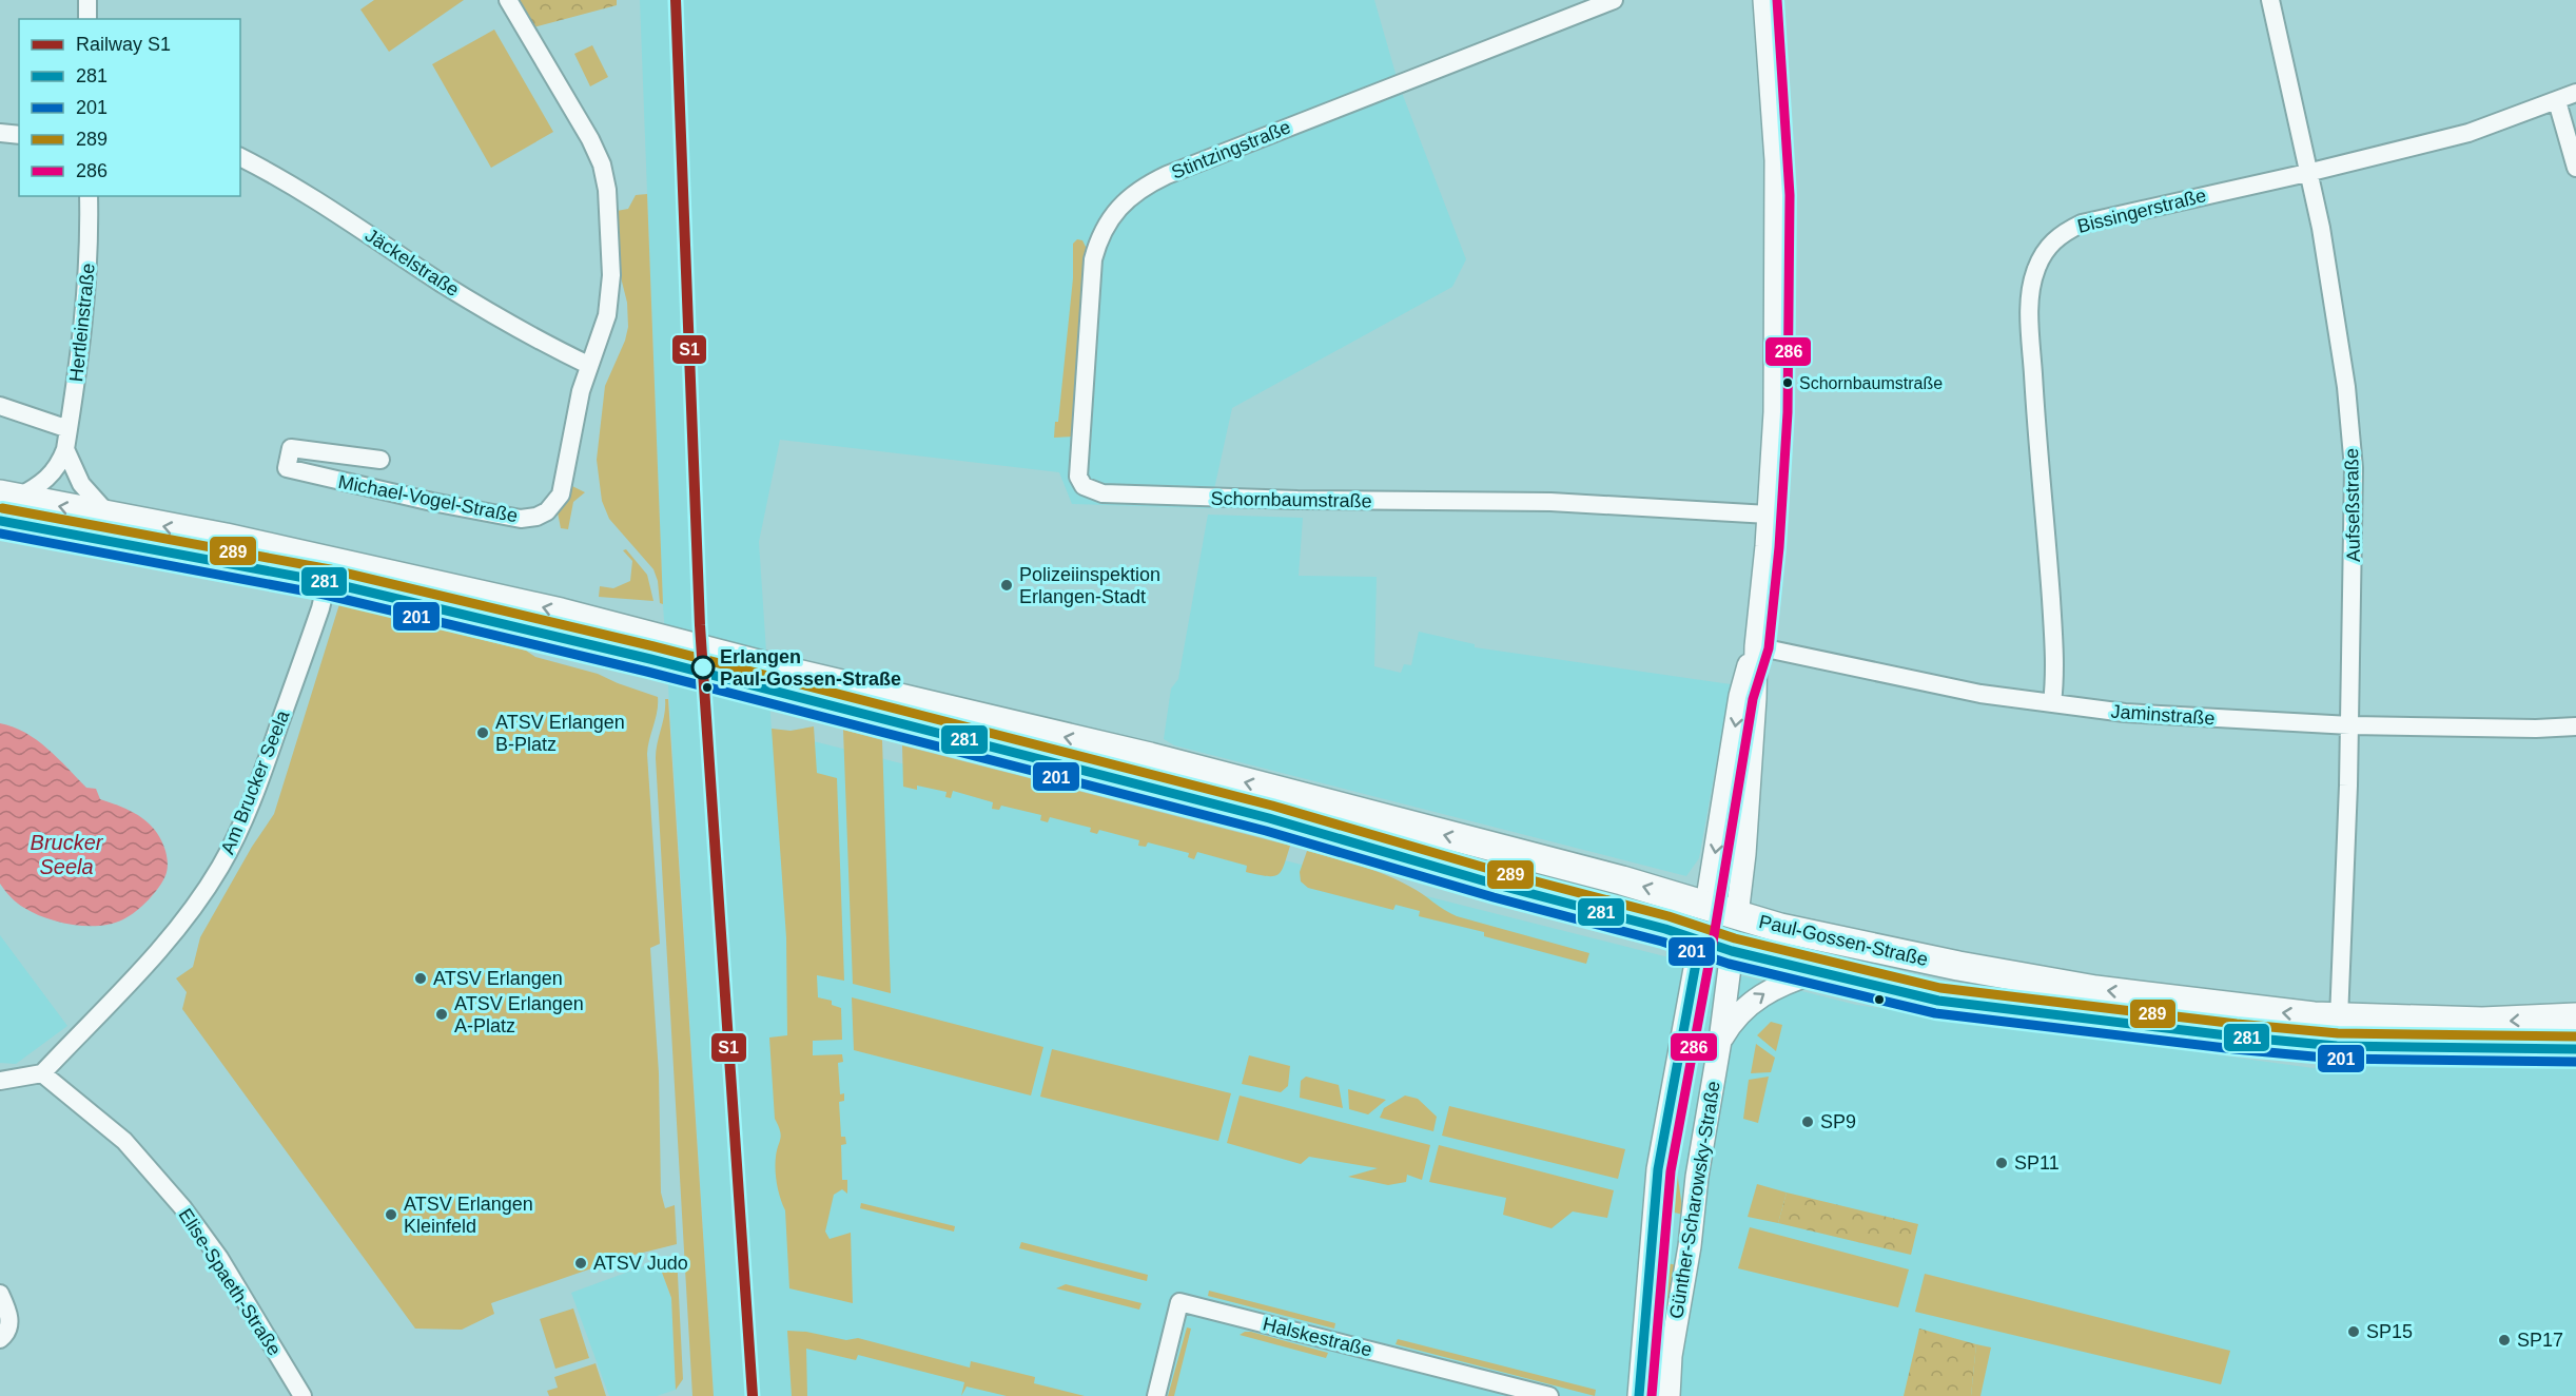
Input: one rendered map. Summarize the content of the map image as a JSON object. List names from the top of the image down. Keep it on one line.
{"streets":{"main road":["Paul-Gossen-Straße","Günther-Scharowsky-Straße"],"street":["Stintzingstraße","Bissingerstraße","Jäckelstraße","Hertleinstraße","Michael-Vogel-Straße","Schornbaumstraße","Aufseßstraße","Jaminstraße","Am Brucker Seela","Elise-Spaeth-Straße","Halskestraße"]},"crossings":[["Stintzingstraße","Schornbaumstraße"],["Bissingerstraße","Aufseßstraße"],["Bissingerstraße","Jaminstraße"],["Jäckelstraße","Michael-Vogel-Straße"],["Hertleinstraße","Paul-Gossen-Straße"],["Aufseßstraße","Jaminstraße"],["Aufseßstraße","Paul-Gossen-Straße"],["Am Brucker Seela","Paul-Gossen-Straße"],["Am Brucker Seela","Elise-Spaeth-Straße"],["Paul-Gossen-Straße","Günther-Scharowsky-Straße"]],"water":["Brucker Seela"],"places":["Schornbaumstraße","Polizeiinspektion Erlangen-Stadt","Erlangen Paul-Gossen-Straße","ATSV Erlangen B-Platz","ATSV Erlangen","ATSV Erlangen A-Platz","SP9","SP11","ATSV Erlangen Kleinfeld","ATSV Judo","SP15","SP17"],"lines":["rail line S1","transit line 286","transit line 289","transit line 281","transit line 201"],"legend":["Railway S1","281","201","289","286"]}
